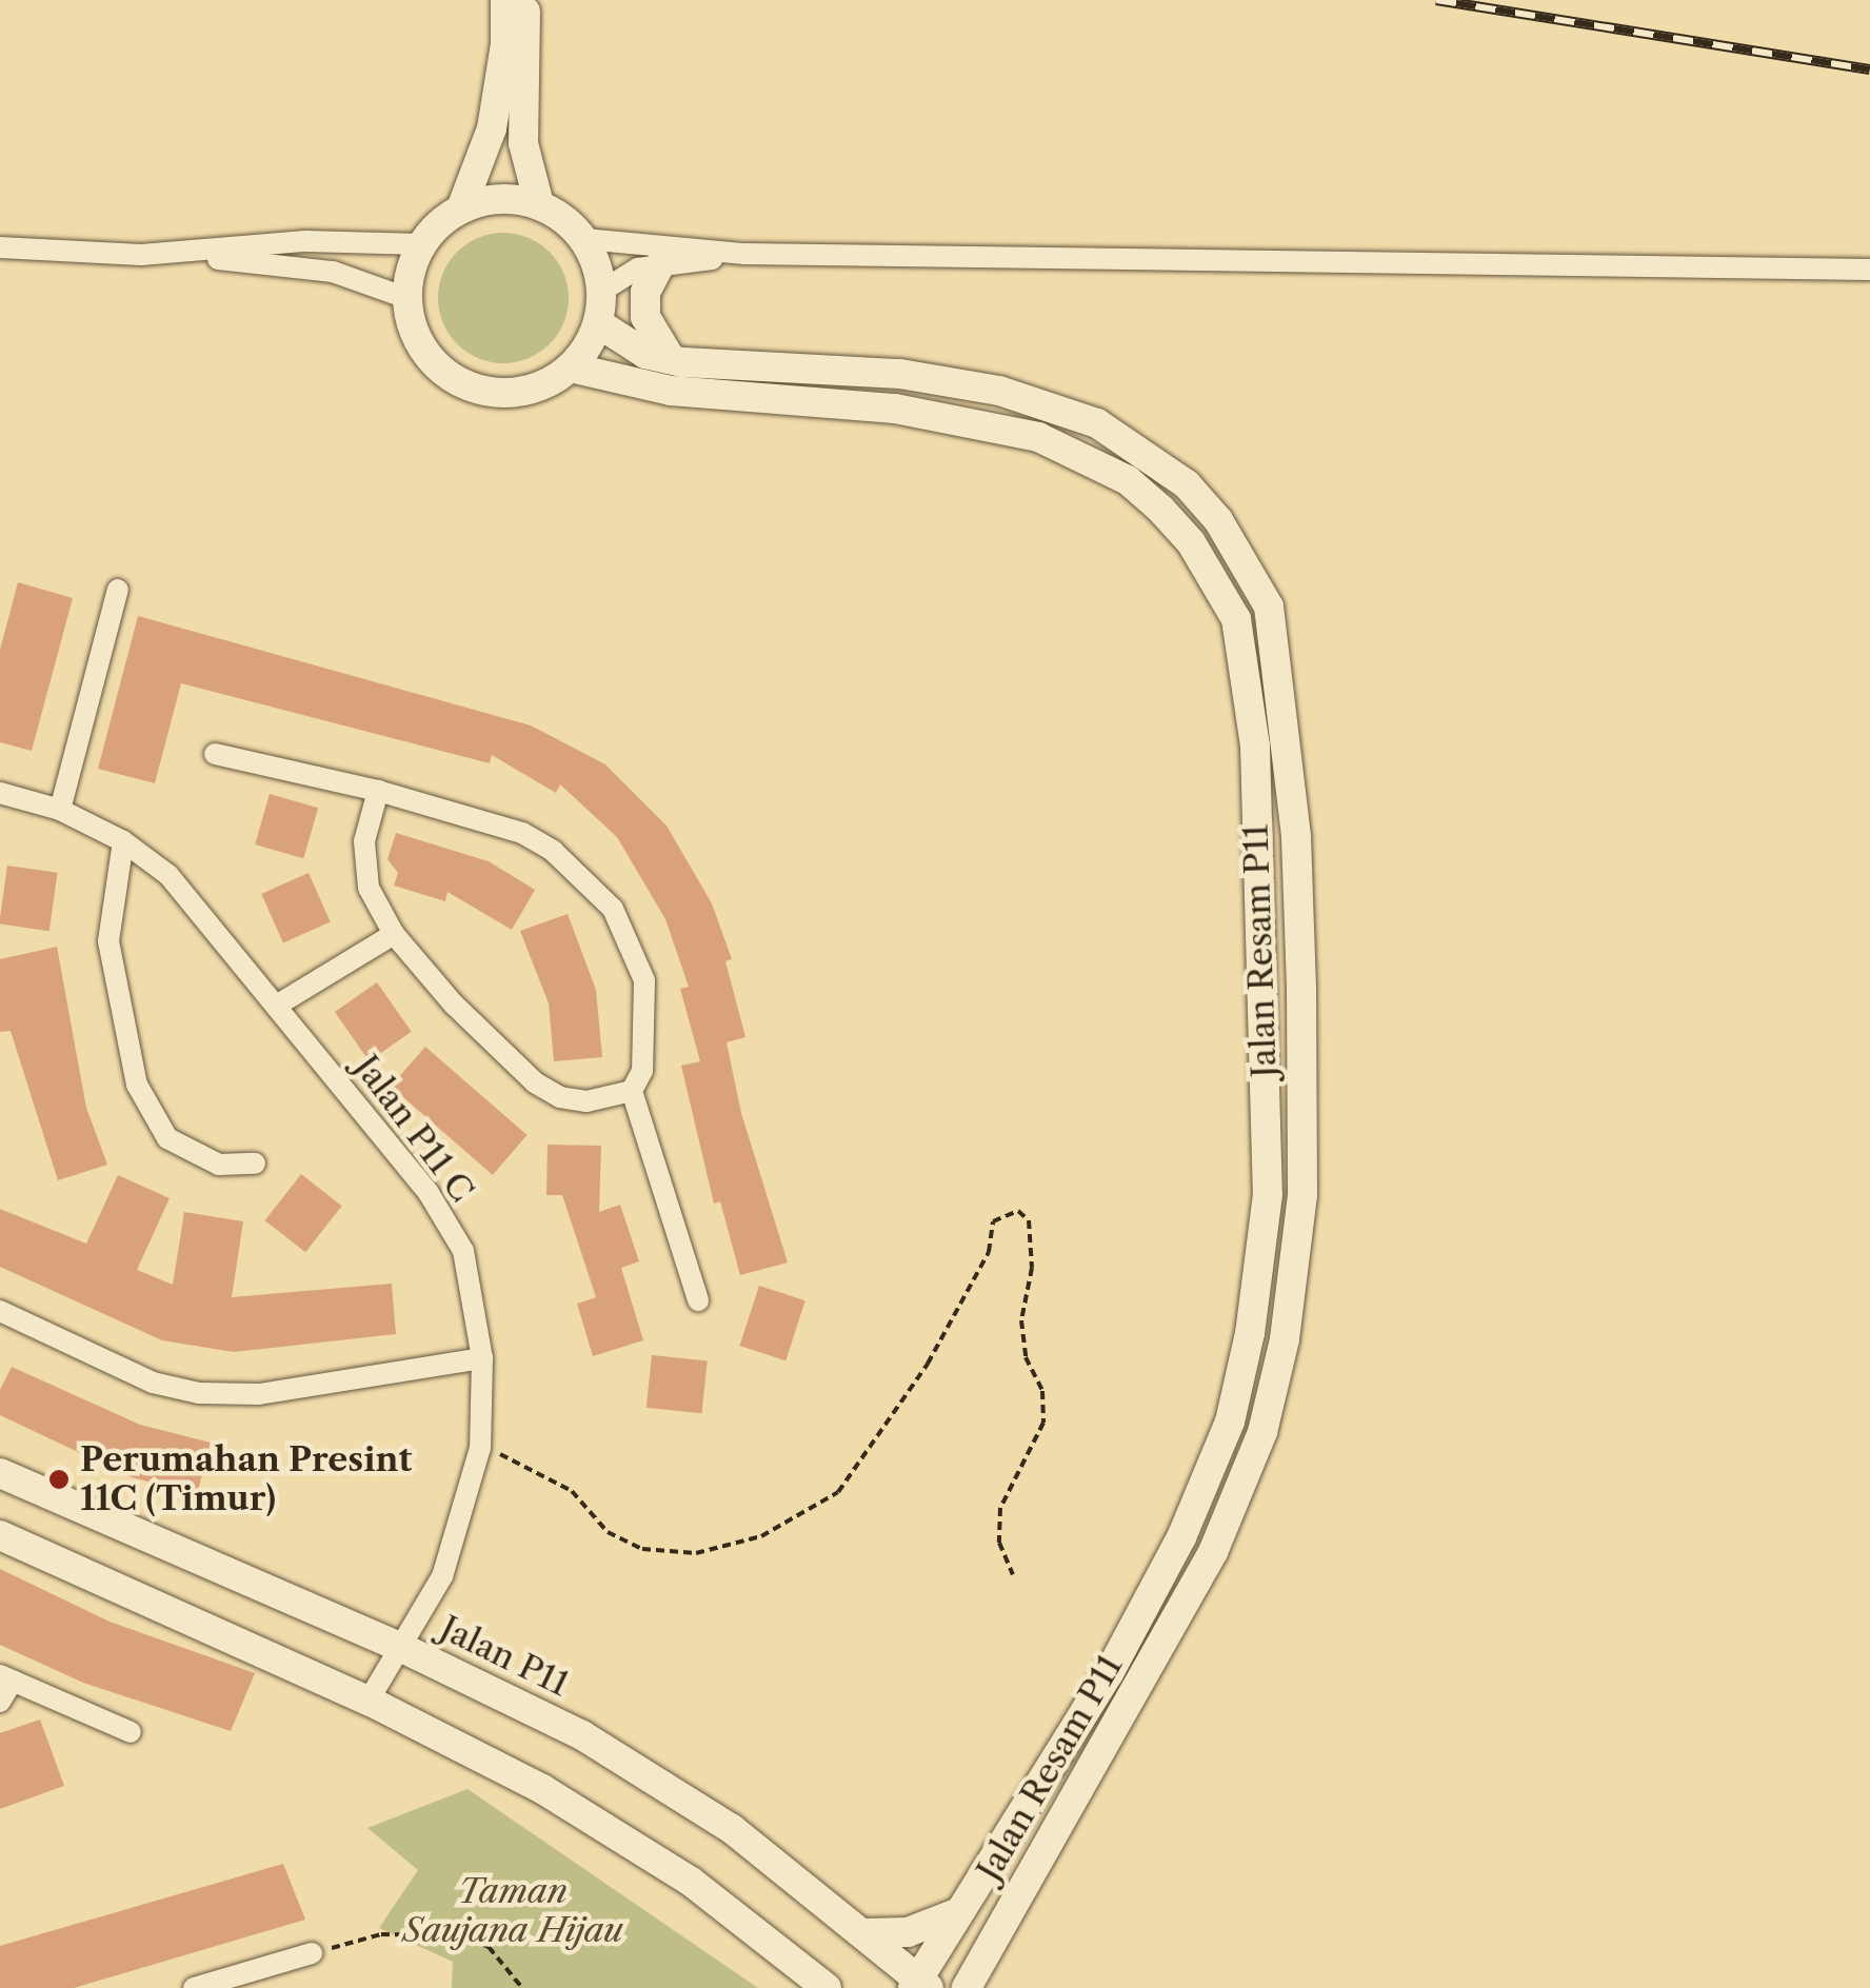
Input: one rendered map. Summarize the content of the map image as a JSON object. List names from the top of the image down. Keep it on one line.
{"streets":{"main road":["Jalan Resam P11","Jalan P11"],"street":["Jalan P11 C"]},"crossings":[["Jalan Resam P11","Jalan P11"],["Jalan P11 C","Jalan P11"]],"parks":["Taman Saujana Hijau"],"places":["Perumahan Presint 11C (Timur)"]}
